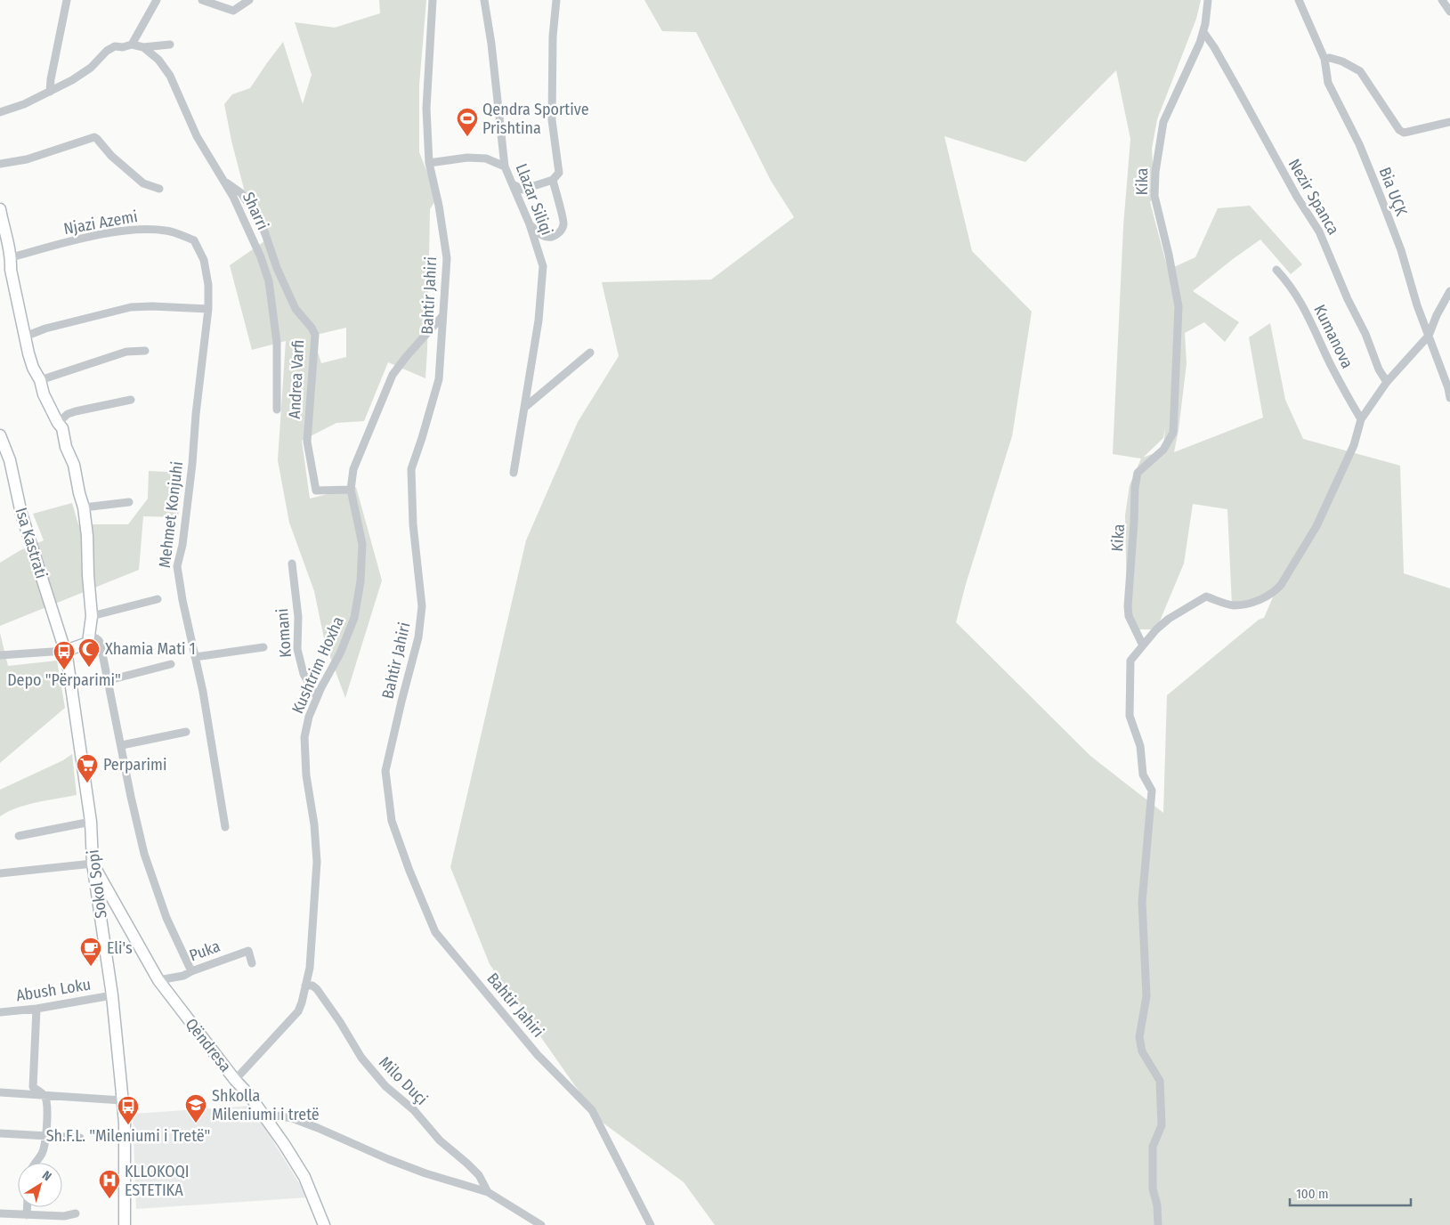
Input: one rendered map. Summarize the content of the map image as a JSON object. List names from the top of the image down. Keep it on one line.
{"streets":{"street":["Kika","Bia UÇK","Nezir Spanca","Llazar Siliqi","Sharri","Njazi Azemi","Bahtir Jahiri","Kumanova","Andrea Varfi","Mehmet Konjuhi","Isa Kastrati","Komani","Kushtrim Hoxha","Sokol Sopi","Puka","Abush Loku","Qëndresa","Milo Duçi"]},"crossings":[["Kika","Nezir Spanca"],["Sharri","Andrea Varfi"],["Njazi Azemi","Mehmet Konjuhi"],["Bahtir Jahiri","Kushtrim Hoxha"],["Andrea Varfi","Kushtrim Hoxha"],["Isa Kastrati","Sokol Sopi"],["Komani","Kushtrim Hoxha"],["Kushtrim Hoxha","Qëndresa"],["Kushtrim Hoxha","Milo Duçi"],["Sokol Sopi","Abush Loku"],["Sokol Sopi","Qëndresa"],["Puka","Qëndresa"]],"places":{"sports":["Qendra Sportive Prishtina"],"mosque":["Xhamia Mati 1"],"bus stop":["Depo \"Përparimi\"","Sh.F.L. \"Mileniumi i Tretë\""],"supermarket":["Perparimi"],"cafe":["Eli's"],"school or university":["Shkolla Mileniumi i tretë"],"hospital":["KLLOKOQI ESTETIKA"]},"scale_bar":"100 m","north":"top right"}
